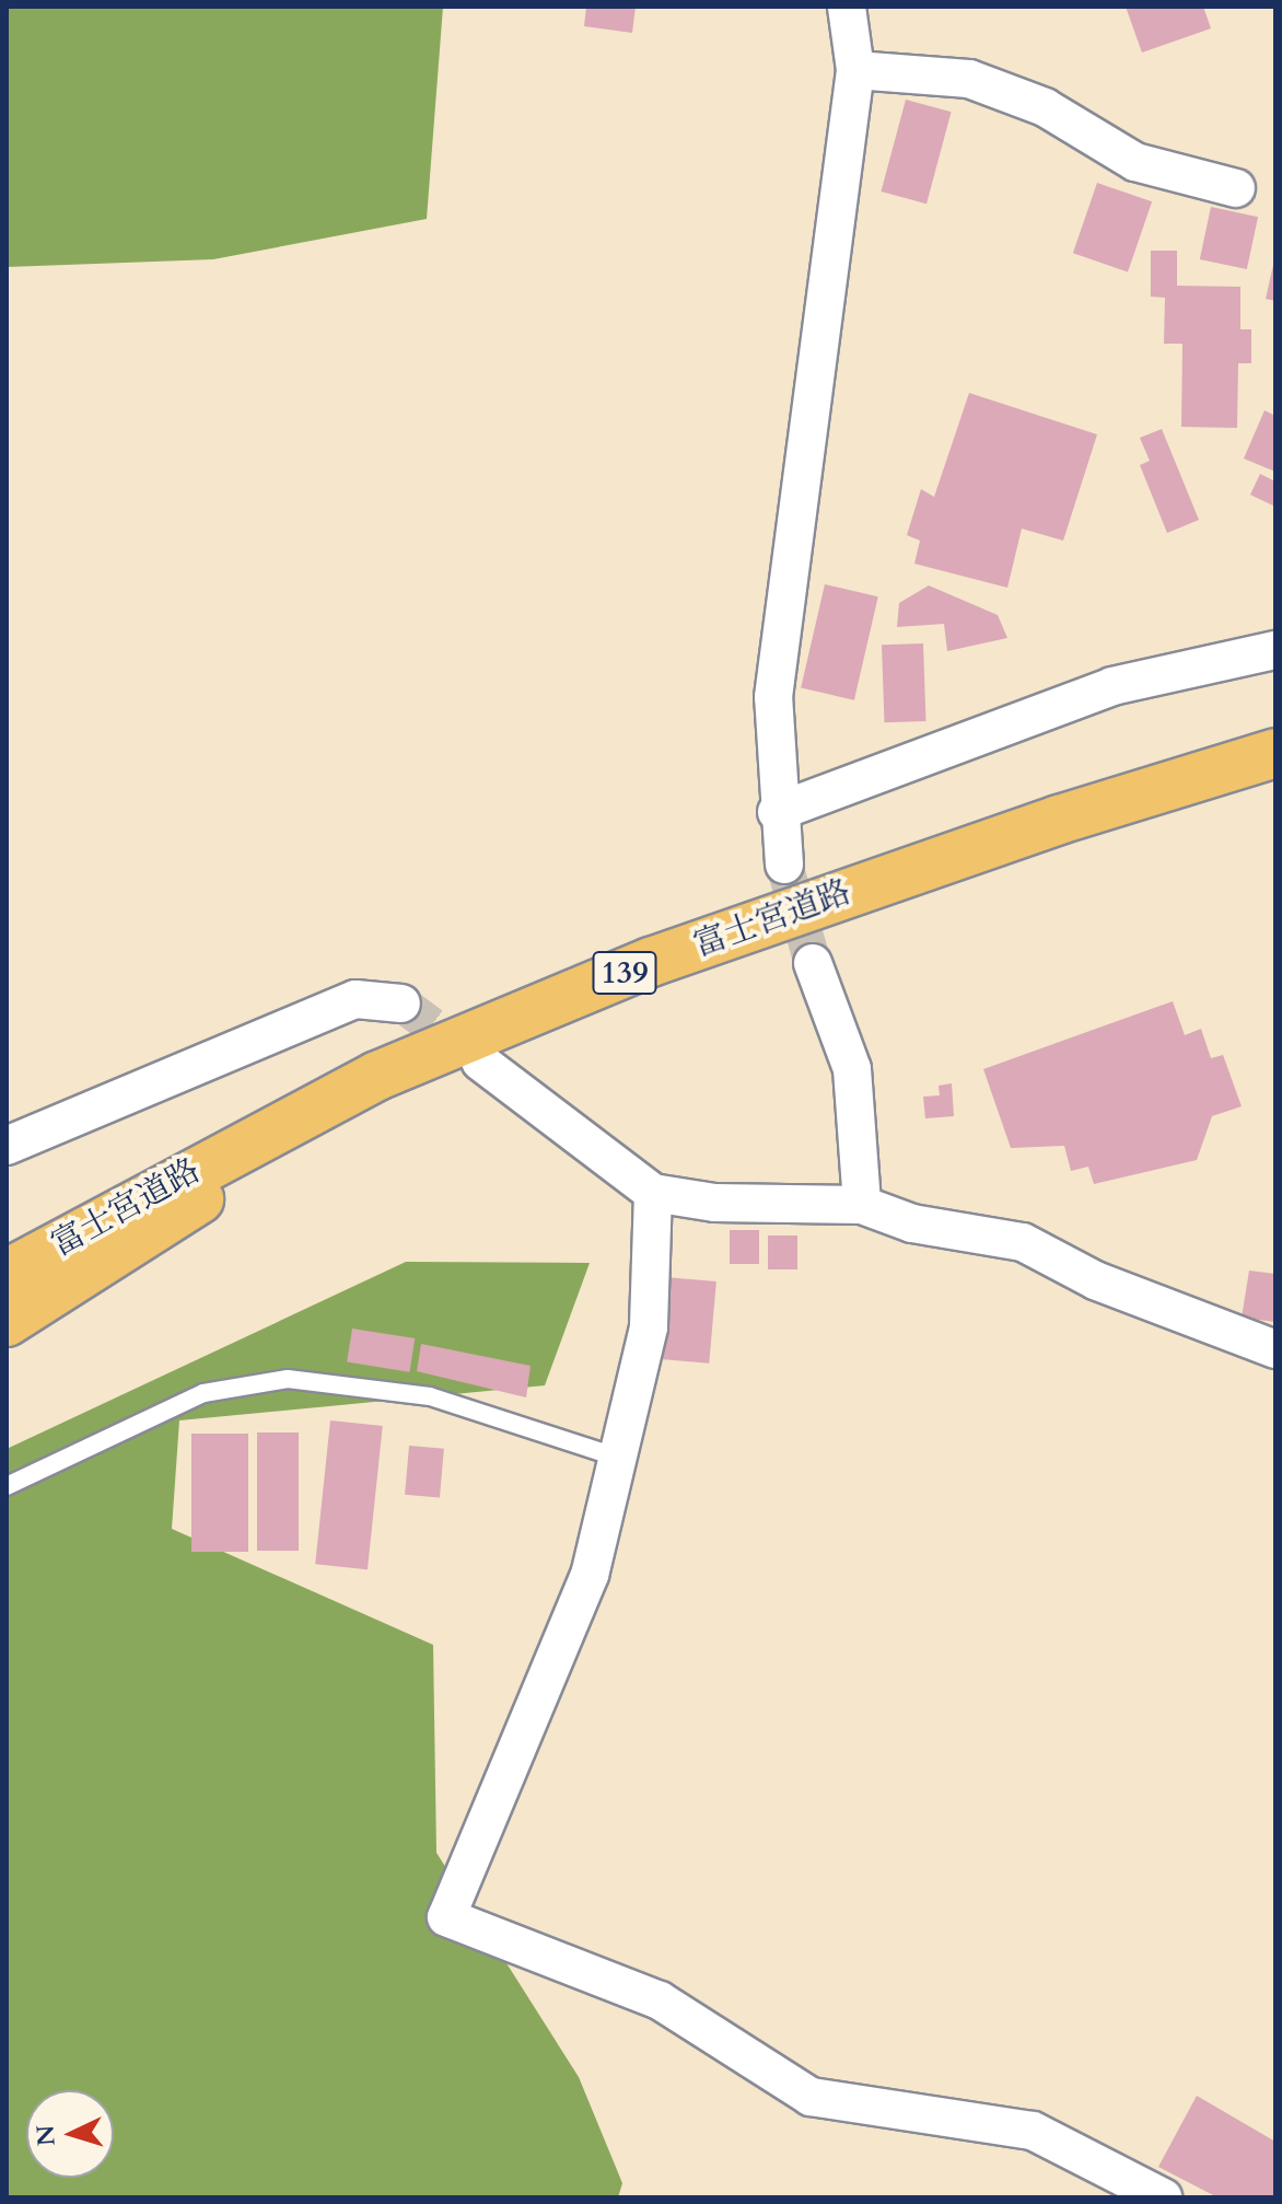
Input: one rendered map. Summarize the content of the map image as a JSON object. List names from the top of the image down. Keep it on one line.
{"streets":{"highway":["富士宮道路","139"]},"north":"left"}
